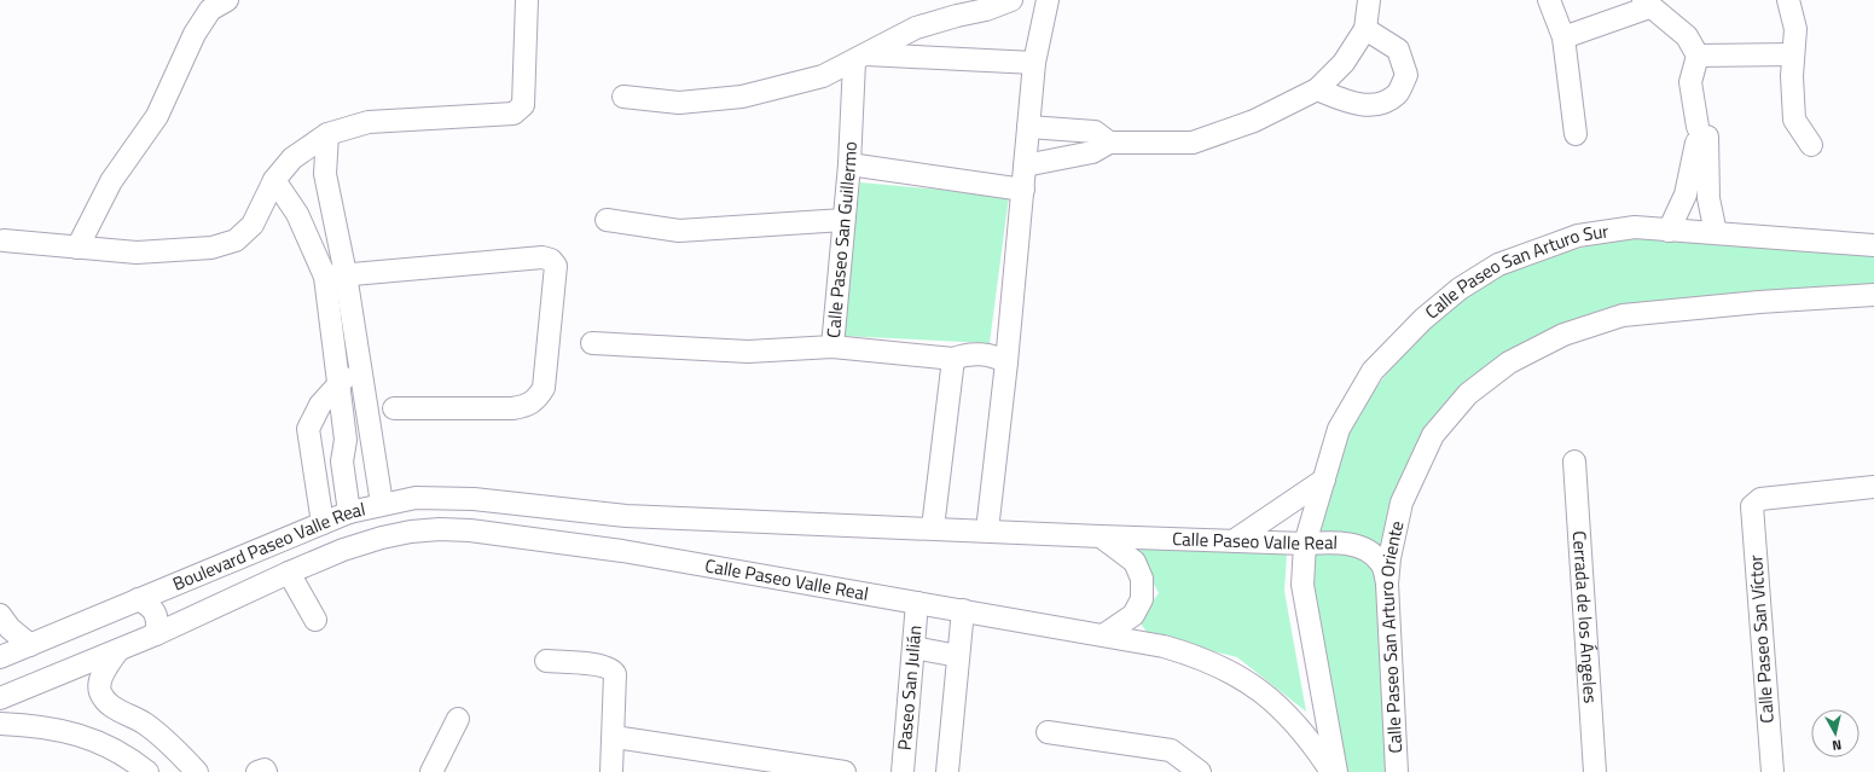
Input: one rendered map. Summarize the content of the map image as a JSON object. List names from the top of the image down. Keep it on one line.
{"streets":{"street":["Calle Paseo San Guillermo","Calle Paseo San Arturo Sur","Calle Paseo Valle Real","Boulevard Paseo Valle Real","Cerrada de los Ángeles","Calle Paseo San Arturo Oriente","Calle Paseo San Víctor","Paseo San Julián"]},"crossings":[["Calle Paseo San Arturo Sur","Calle Paseo Valle Real"],["Calle Paseo Valle Real","Boulevard Paseo Valle Real"],["Calle Paseo Valle Real","Calle Paseo San Arturo Oriente"],["Calle Paseo Valle Real","Paseo San Julián"]],"north":"bottom"}
